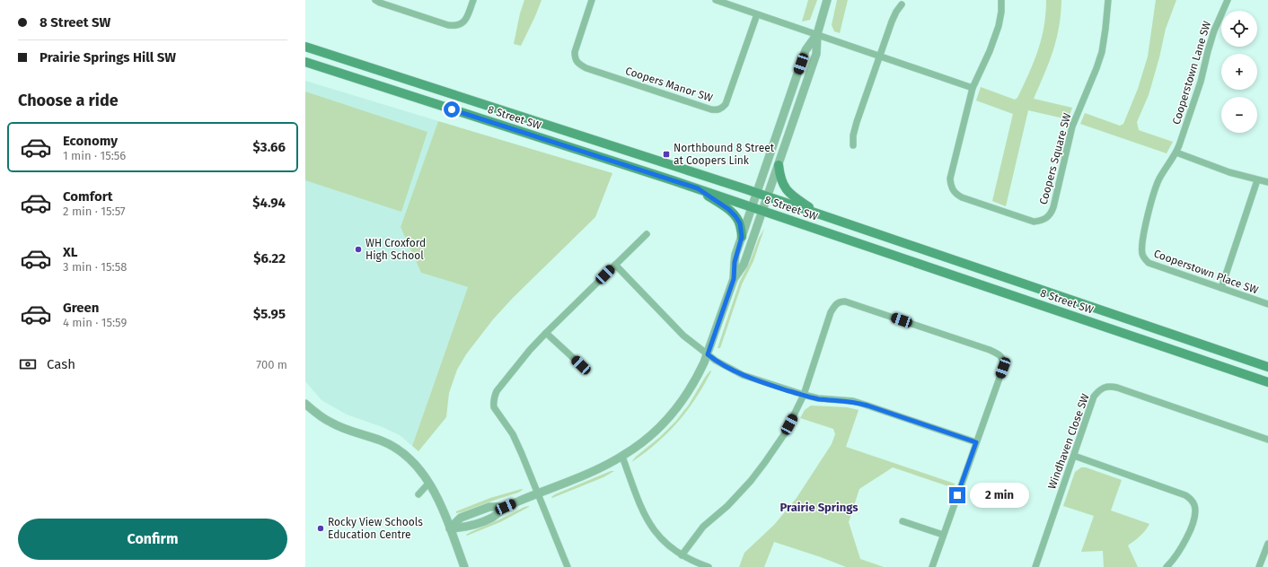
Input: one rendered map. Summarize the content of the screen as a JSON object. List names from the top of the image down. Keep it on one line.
{"streets":{"main road":["8 Street SW"],"street":["Cooperstown Lane SW","Coopers Manor SW","Coopers Square SW","Cooperstown Place SW","Windhaven Close SW"]},"crossings":[["Cooperstown Lane SW","Cooperstown Place SW"]],"districts":["Prairie Springs"],"places":{"transit":["Northbound 8 Street at Coopers Link"],"other":["WH Croxford High School","Rocky View Schools Education Centre"]},"page":{"banner":["8 Street SW","Prairie Springs Hill SW"],"map_buttons":["+","−"],"heading":"Choose a ride","list":[{"name":"Economy","note":"1 min · 15:56","value":"$3.66"},{"name":"Comfort","note":"2 min · 15:57","value":"$4.94"},{"name":"XL","note":"3 min · 15:58","value":"$6.22"},{"name":"Green","note":"4 min · 15:59","value":"$5.95"}],"pay":["Cash","700 m"],"bubble":"2 min","buttons":"Confirm"}}
